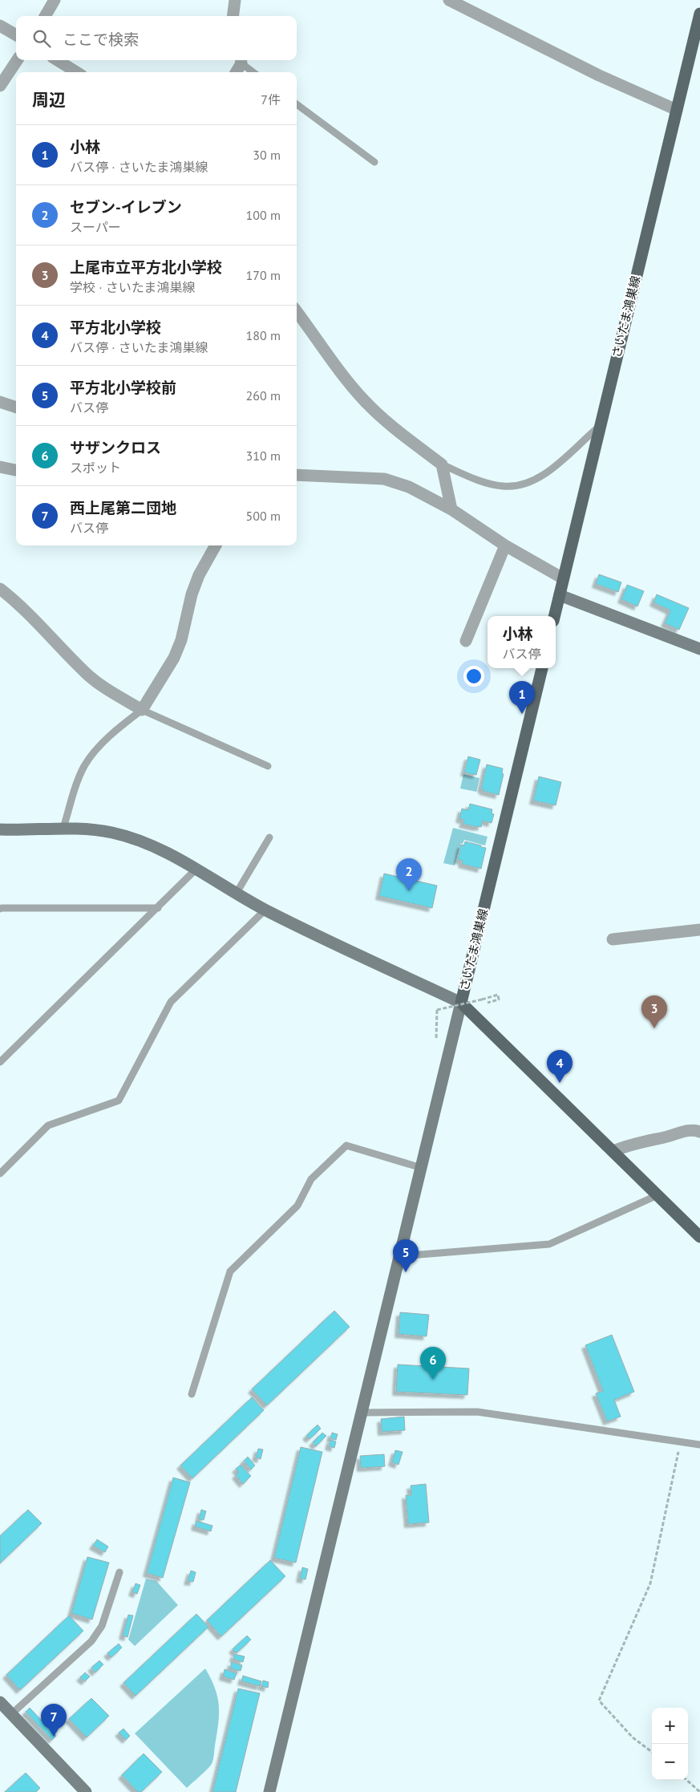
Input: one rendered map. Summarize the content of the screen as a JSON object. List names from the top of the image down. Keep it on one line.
{"streets":{"main road":["さいたま鴻巣線"]},"page":{"search":"ここで検索","heading":["周辺","7件"],"list":[{"mark":"1","name":"小林","note":"バス停 · さいたま鴻巣線","value":"30 m"},{"mark":"2","name":"セブン-イレブン","note":"スーパー","value":"100 m"},{"mark":"3","name":"上尾市立平方北小学校","note":"学校 · さいたま鴻巣線","value":"170 m"},{"mark":"4","name":"平方北小学校","note":"バス停 · さいたま鴻巣線","value":"180 m"},{"mark":"5","name":"平方北小学校前","note":"バス停","value":"260 m"},{"mark":"6","name":"サザンクロス","note":"スポット","value":"310 m"},{"mark":"7","name":"西上尾第二団地","note":"バス停","value":"500 m"}],"popup":["小林","バス停"],"pins":["1","2","3","4","5","6","7"],"map_buttons":["+","−"]}}
